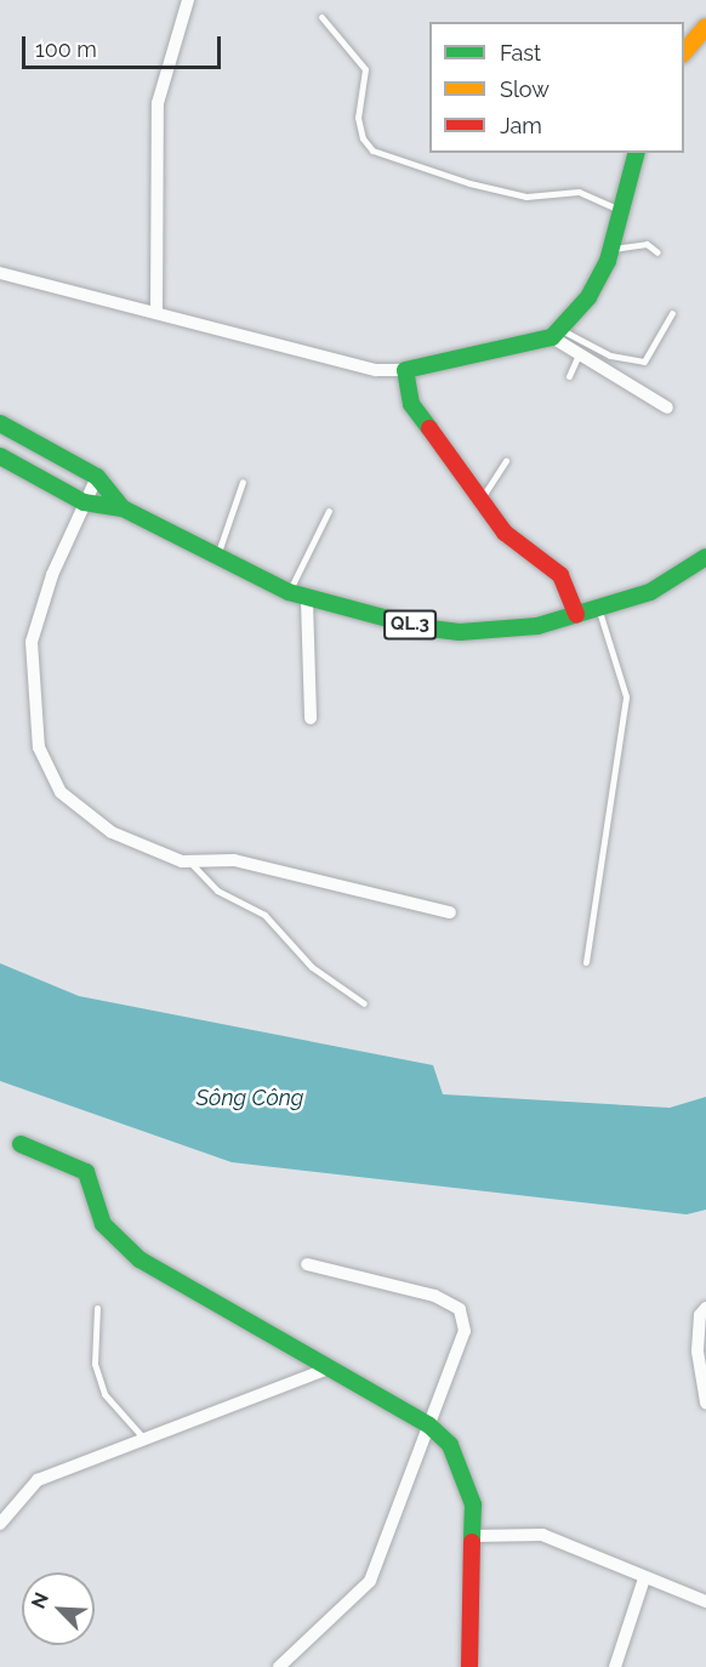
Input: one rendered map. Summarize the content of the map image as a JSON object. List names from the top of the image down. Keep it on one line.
{"streets":{"main road":["QL.3"]},"water":["Sông Công"],"legend":["Fast","Slow","Jam"],"scale_bar":"100 m","north":"top left"}
